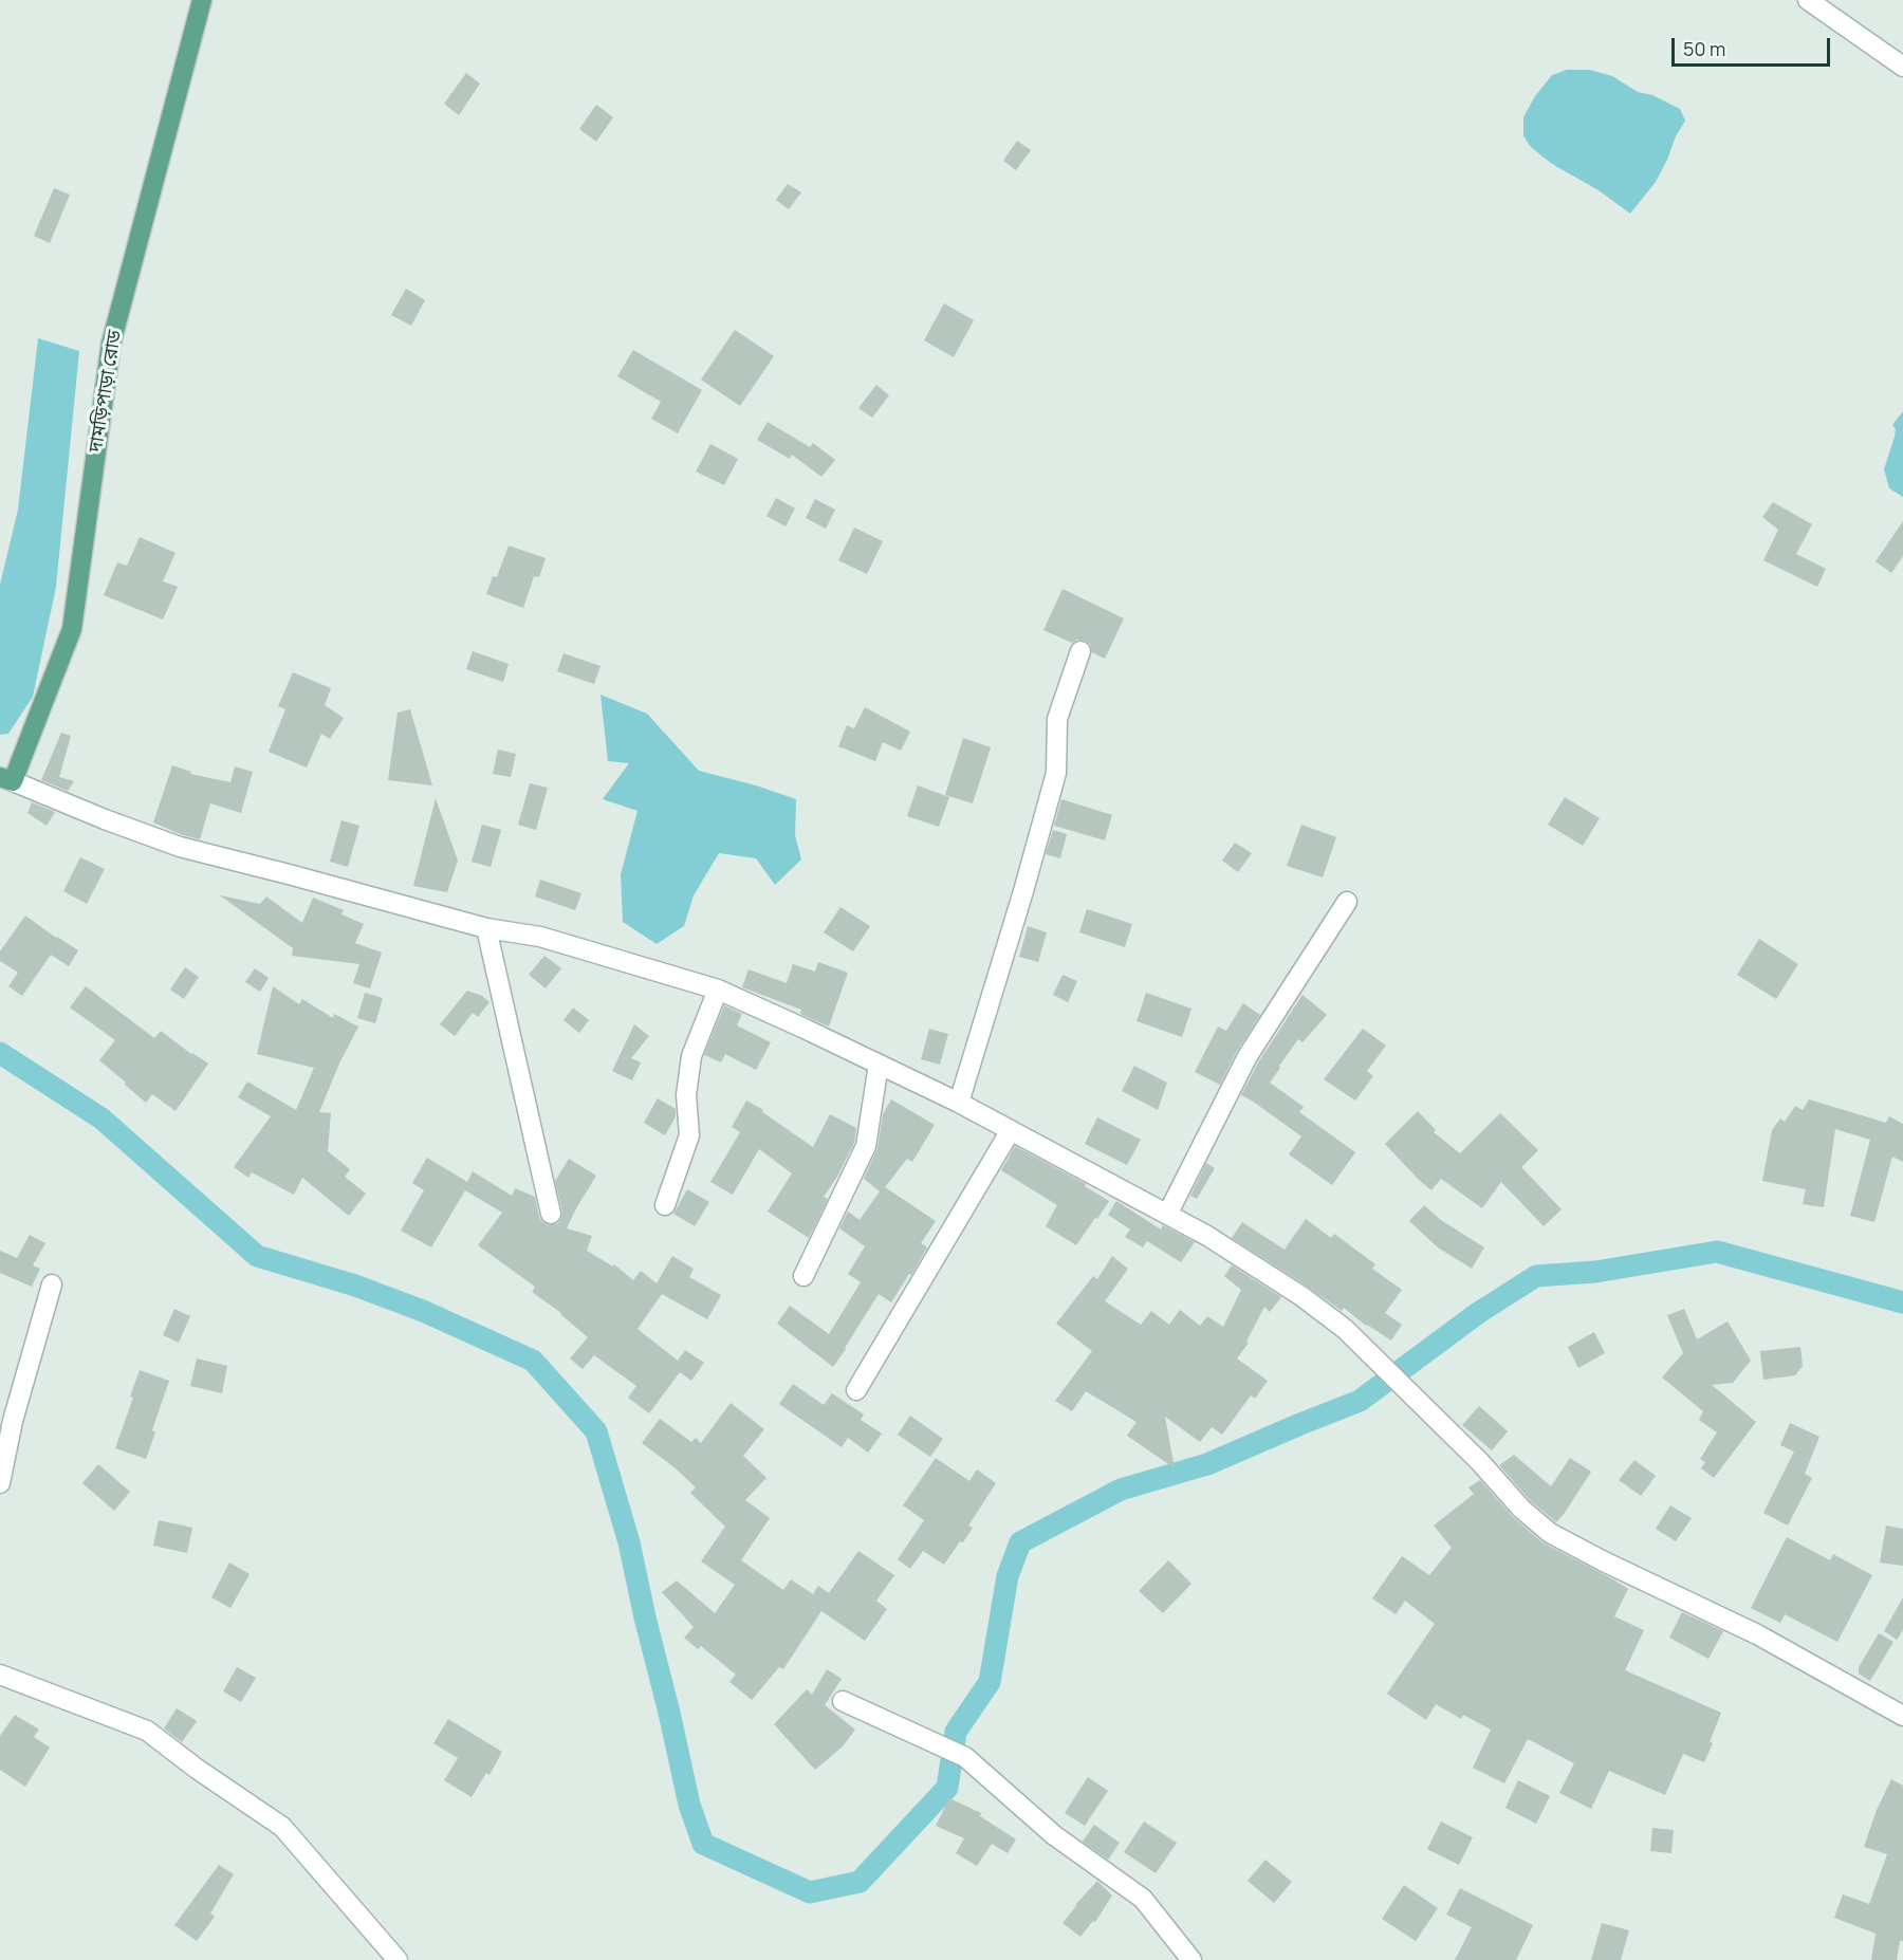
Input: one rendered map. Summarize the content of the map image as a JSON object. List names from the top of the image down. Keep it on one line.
{"streets":{"main road":["দামড়িপাড়া রোড"]},"scale_bar":"50 m"}
